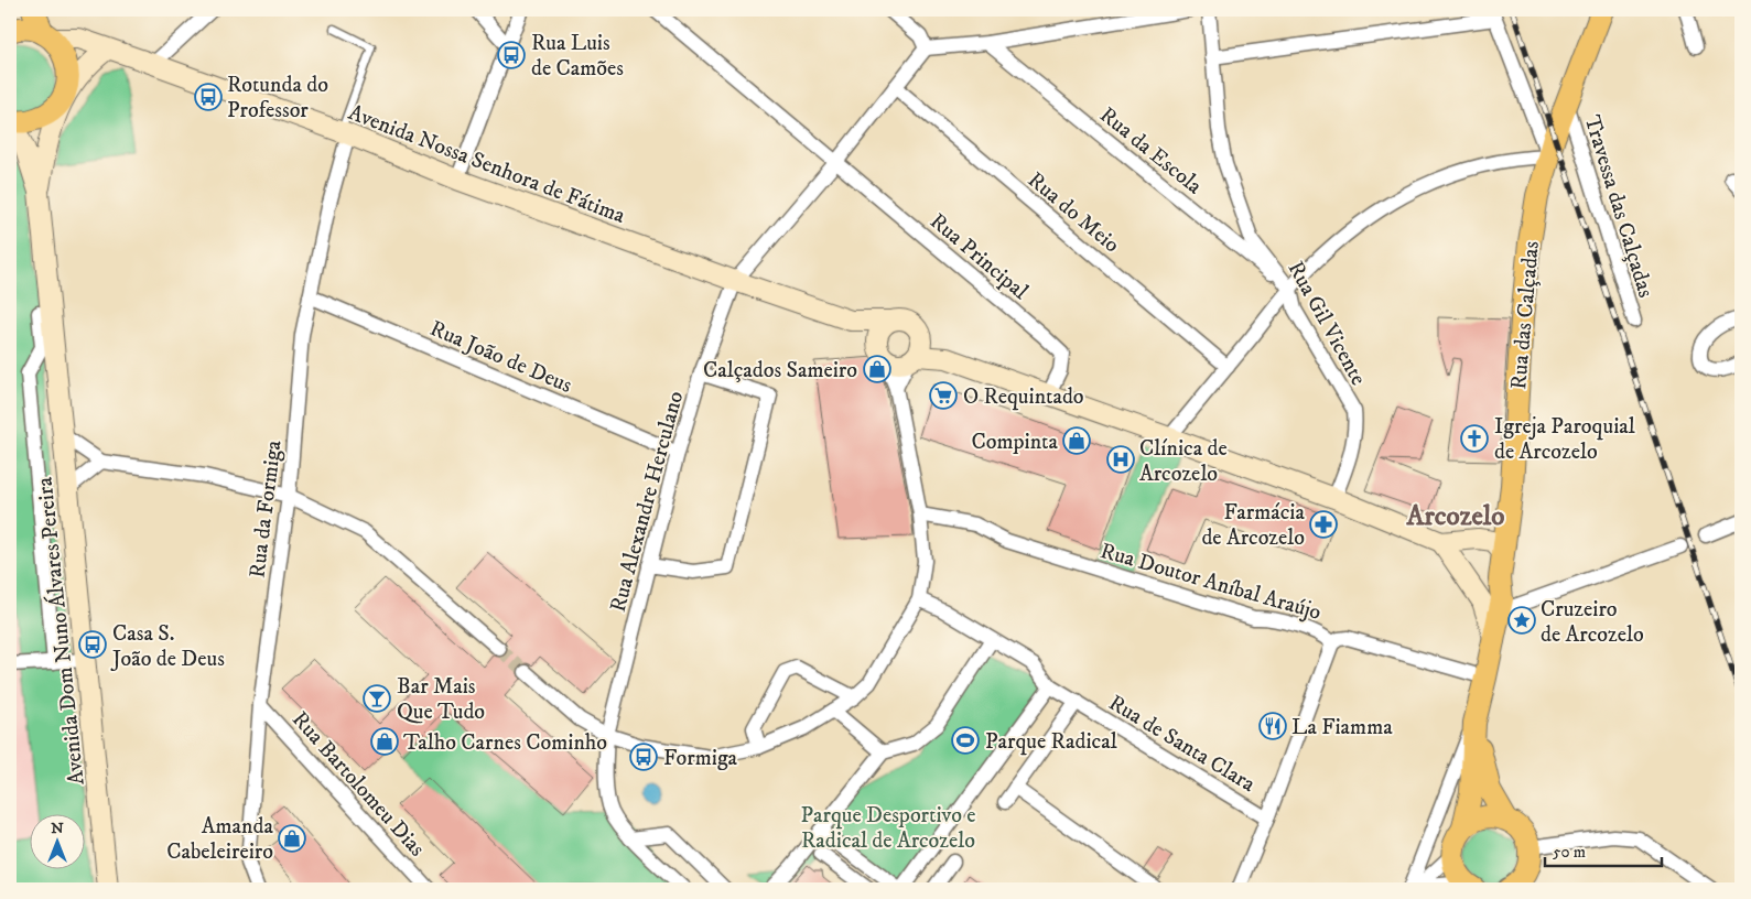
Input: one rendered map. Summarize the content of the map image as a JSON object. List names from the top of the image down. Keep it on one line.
{"streets":{"main road":["Rua das Calçadas"],"street":["Rua da Escola","Avenida Nossa Senhora de Fátima","Travessa das Calçadas","Rua do Meio","Rua Principal","Rua Gil Vicente","Rua João de Deus","Rua Alexandre Herculano","Rua da Formiga","Rua Doutor Aníbal Araújo","Avenida Dom Nuno Álvares Pereira","Rua de Santa Clara","Rua Bartolomeu Dias"]},"crossings":[["Rua da Escola","Rua Gil Vicente"],["Avenida Nossa Senhora de Fátima","Rua Alexandre Herculano"],["Avenida Nossa Senhora de Fátima","Rua da Formiga"],["Travessa das Calçadas","Rua das Calçadas"],["Rua João de Deus","Rua Alexandre Herculano"],["Rua João de Deus","Rua da Formiga"],["Rua da Formiga","Rua Bartolomeu Dias"],["Rua Doutor Aníbal Araújo","Rua de Santa Clara"]],"districts":["Arcozelo"],"parks":["Parque Desportivo e Radical de Arcozelo"],"places":{"bus stop":["Rua Luis de Camões","Rotunda do Professor","Casa S. João de Deus","Formiga"],"shop":["Calçados Sameiro","Compinta","Talho Carnes Cominho","Amanda Cabeleireiro"],"supermarket":["O Requintado"],"church":["Igreja Paroquial de Arcozelo"],"hospital":["Clínica de Arcozelo"],"pharmacy":["Farmácia de Arcozelo"],"place":["Cruzeiro de Arcozelo"],"bar":["Bar Mais Que Tudo"],"restaurant":["La Fiamma"],"sports":["Parque Radical"]},"scale_bar":"50 m","north":"top"}
